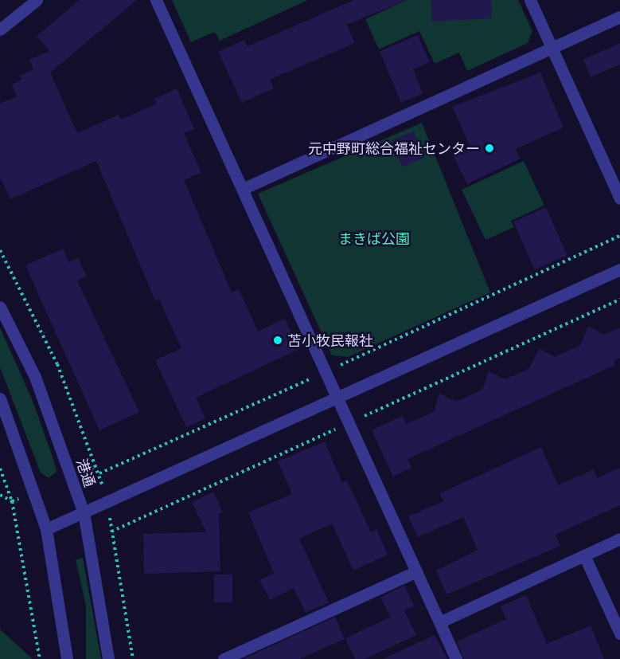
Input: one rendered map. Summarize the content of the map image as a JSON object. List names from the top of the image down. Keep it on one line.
{"streets":{"street":["港通"]},"parks":["まきば公園"],"places":["元中野町総合福祉センター","苫小牧民報社"]}
